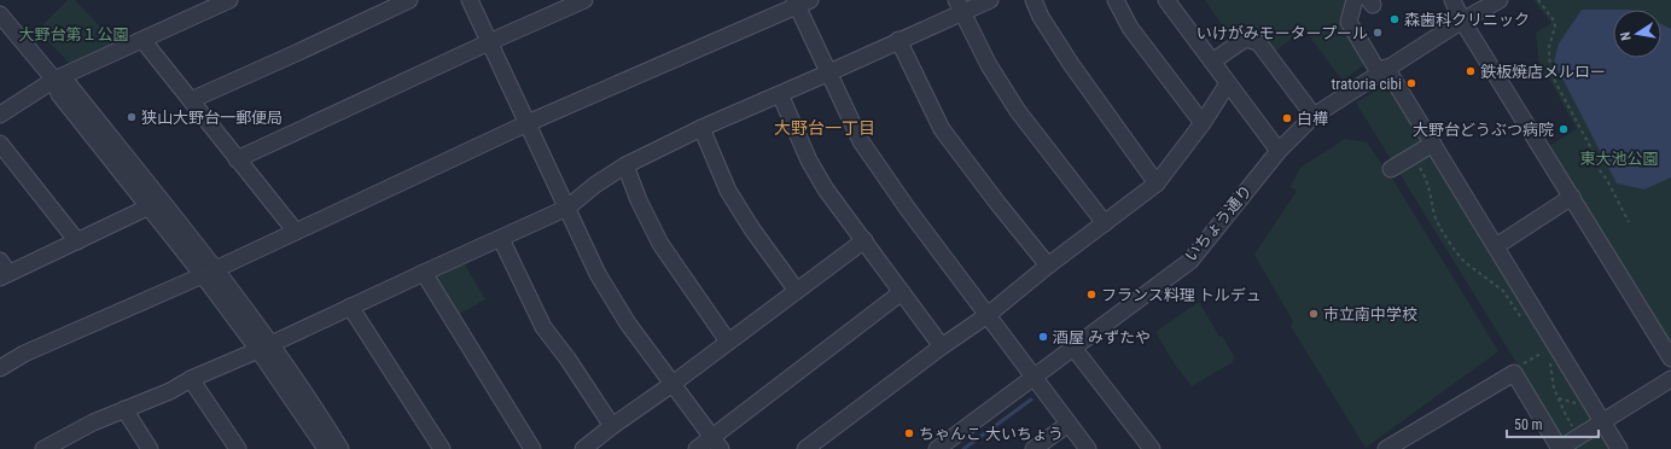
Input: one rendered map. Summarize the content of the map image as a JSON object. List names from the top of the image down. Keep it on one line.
{"streets":{"street":["いちょう通り"]},"districts":["大野台一丁目"],"parks":["大野台第１公園","東大池公園"],"places":["森歯科クリニック","いけがみモータープール","鉄板焼店メルロー","tratoria cibi","狭山大野台一郵便局","白樺","大野台どうぶつ病院","フランス料理 トルデュ","市立南中学校","酒屋 みずたや","ちゃんこ 大いちょう"],"scale_bar":"50 m","north":"left"}
